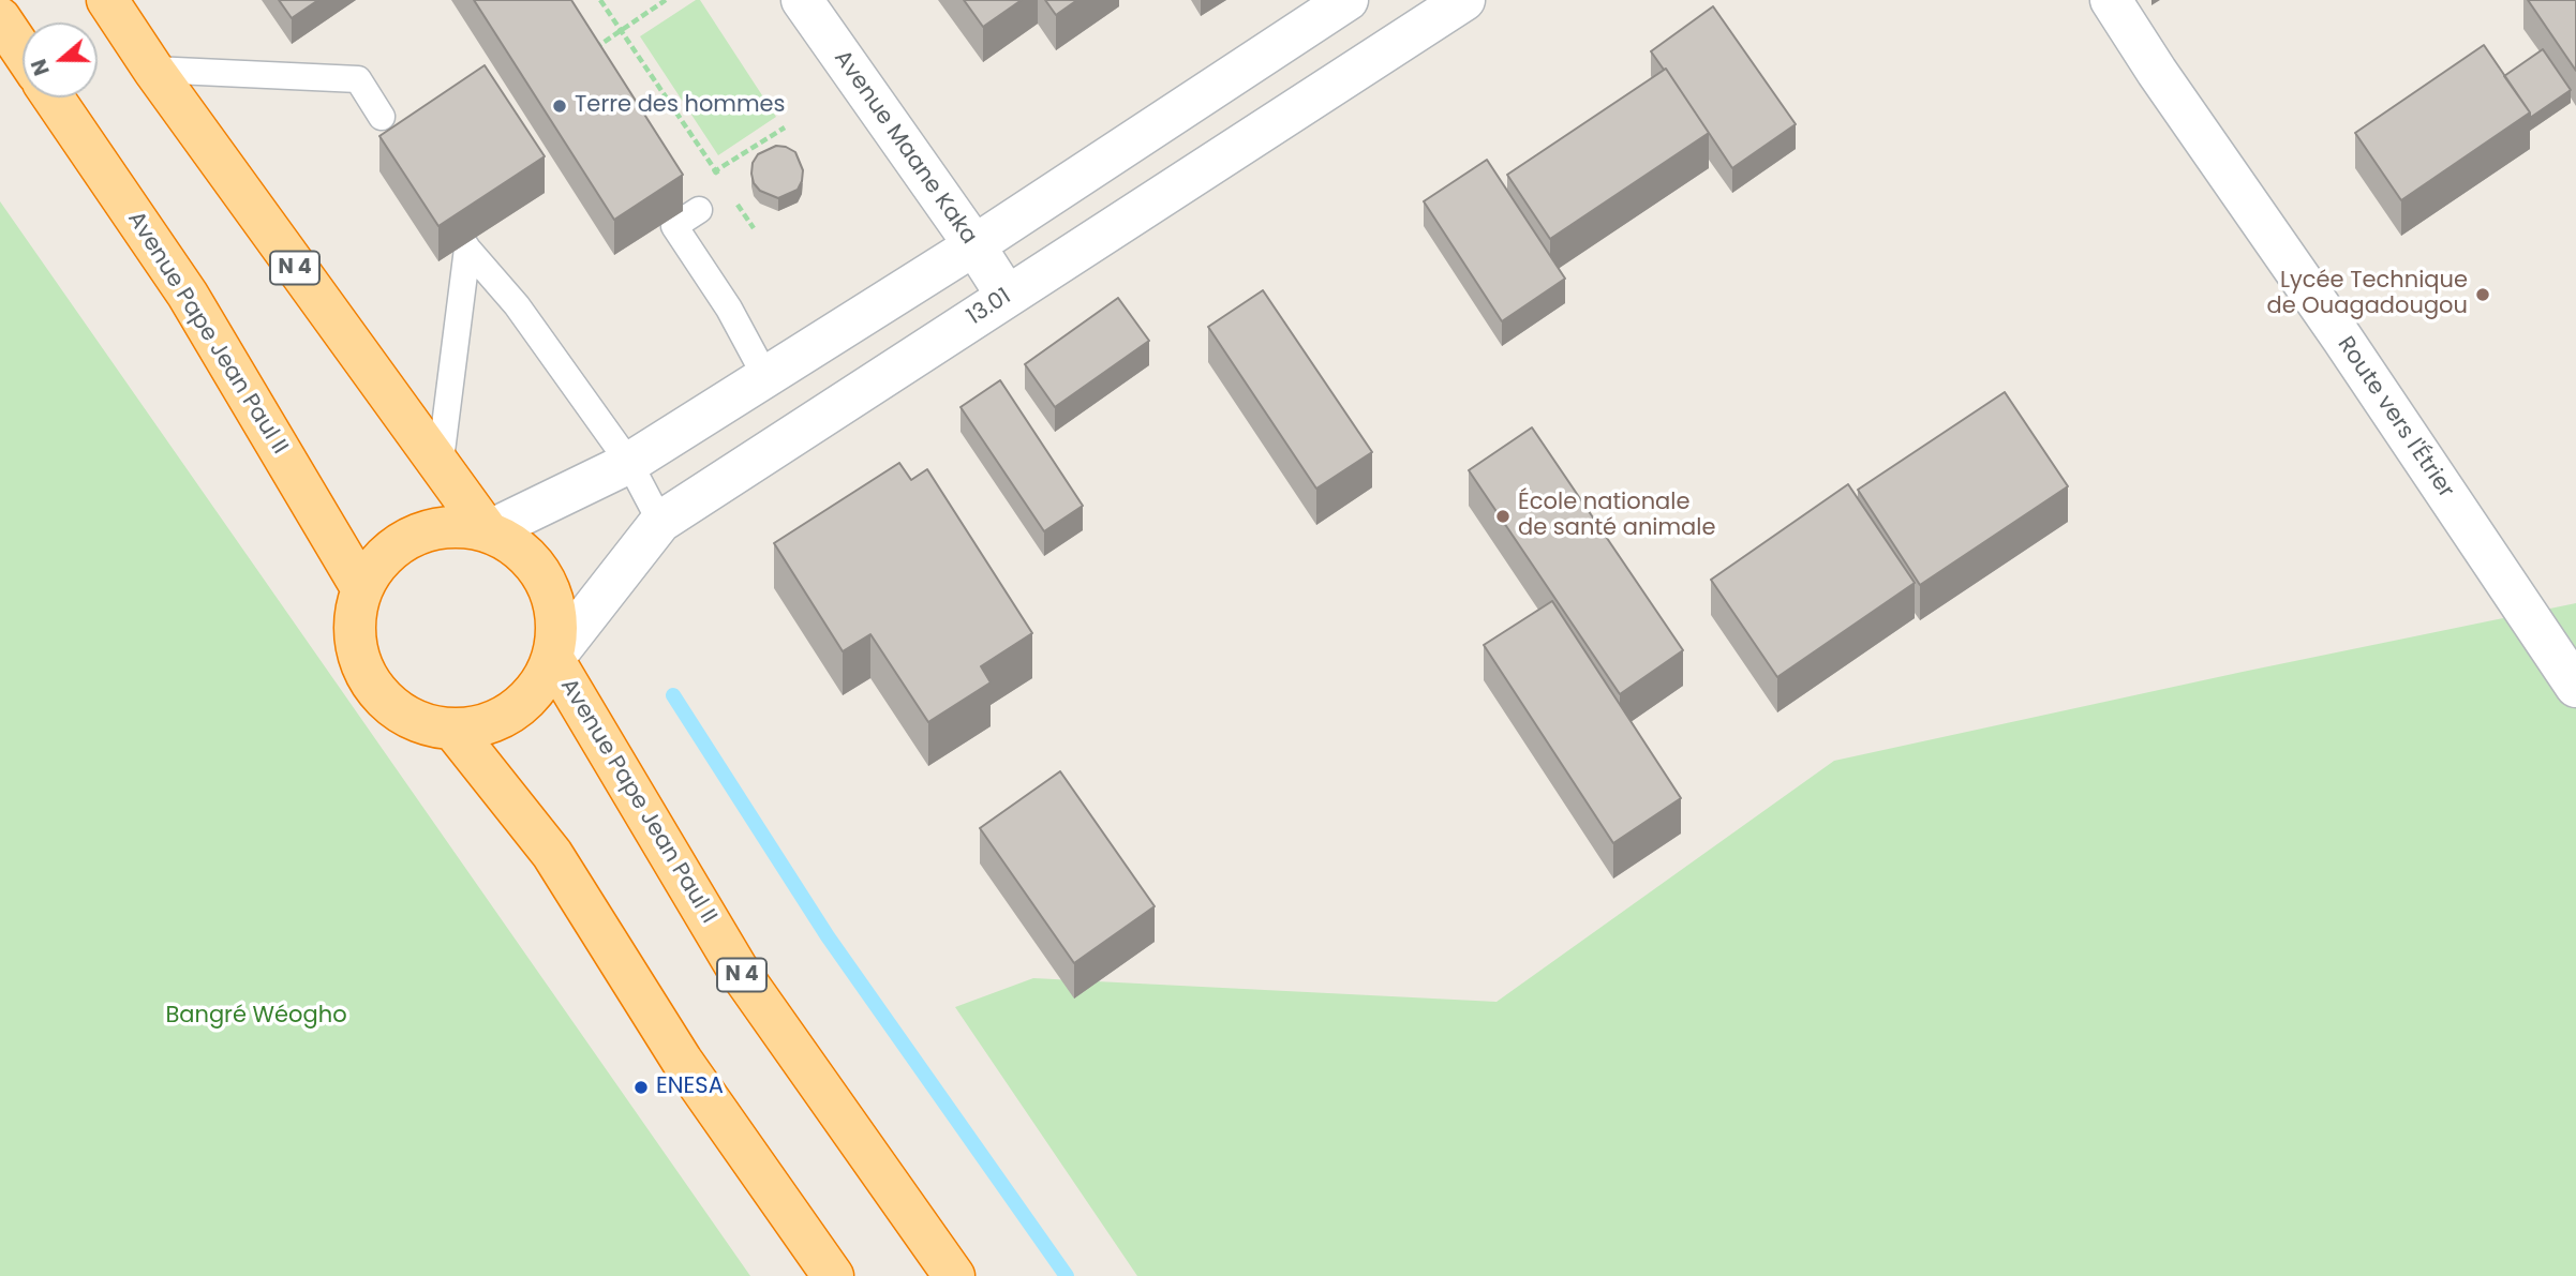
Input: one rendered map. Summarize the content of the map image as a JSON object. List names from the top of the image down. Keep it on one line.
{"streets":{"highway":["N 4","Avenue Pape Jean Paul II"],"street":["Avenue Maane Kaka","13.01","Route vers l'Étrier"]},"crossings":[["Avenue Maane Kaka","13.01"],["13.01","Avenue Pape Jean Paul II"]],"parks":["Bangré Wéogho"],"places":["Terre des hommes","Lycée Technique de Ouagadougou","École nationale de santé animale","ENESA"],"north":"left"}
